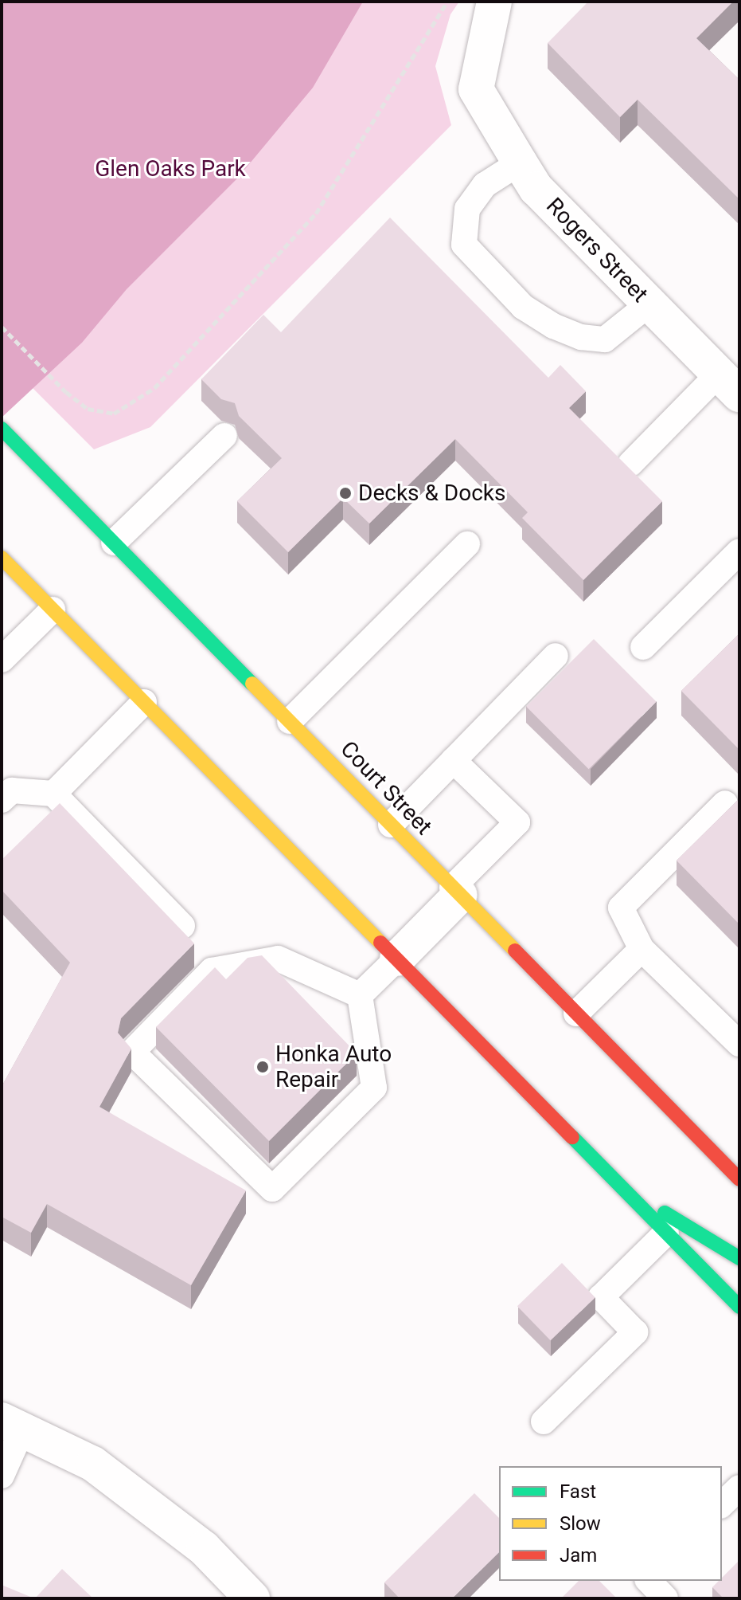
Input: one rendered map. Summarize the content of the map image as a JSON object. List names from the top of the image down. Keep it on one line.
{"streets":{"main road":["Court Street"],"street":["Rogers Street"]},"parks":["Glen Oaks Park"],"places":["Decks & Docks","Honka Auto Repair"],"legend":["Fast","Slow","Jam"]}
